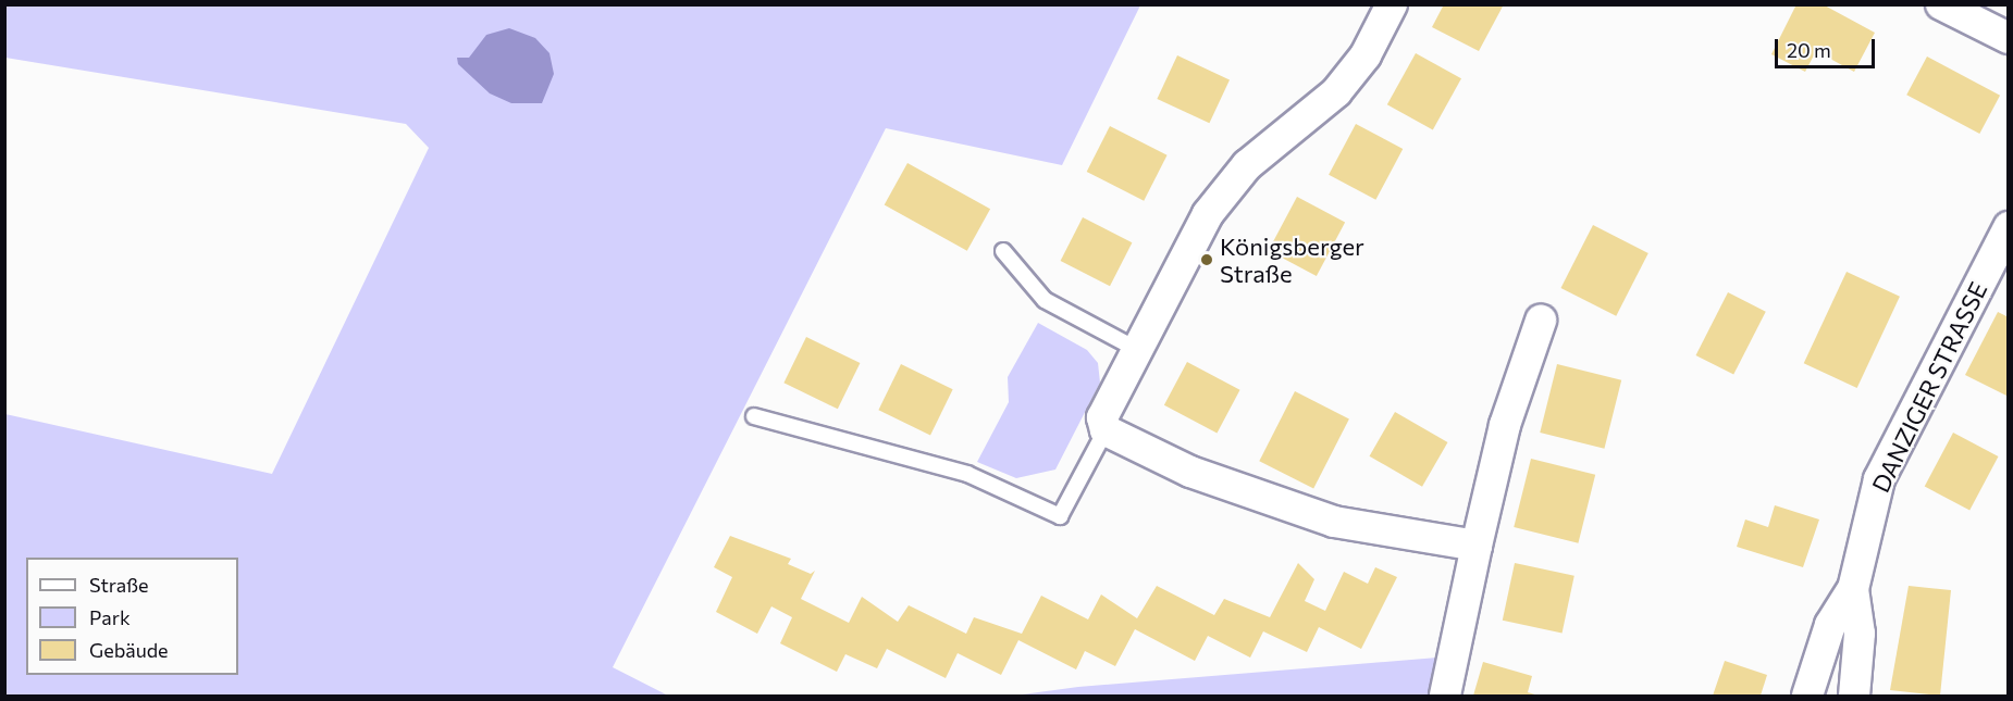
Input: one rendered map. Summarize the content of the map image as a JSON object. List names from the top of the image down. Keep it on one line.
{"streets":{"street":["DANZIGER STRASSE"]},"places":["Königsberger Straße"],"legend":["Straße","Park","Gebäude"],"scale_bar":"20 m"}
